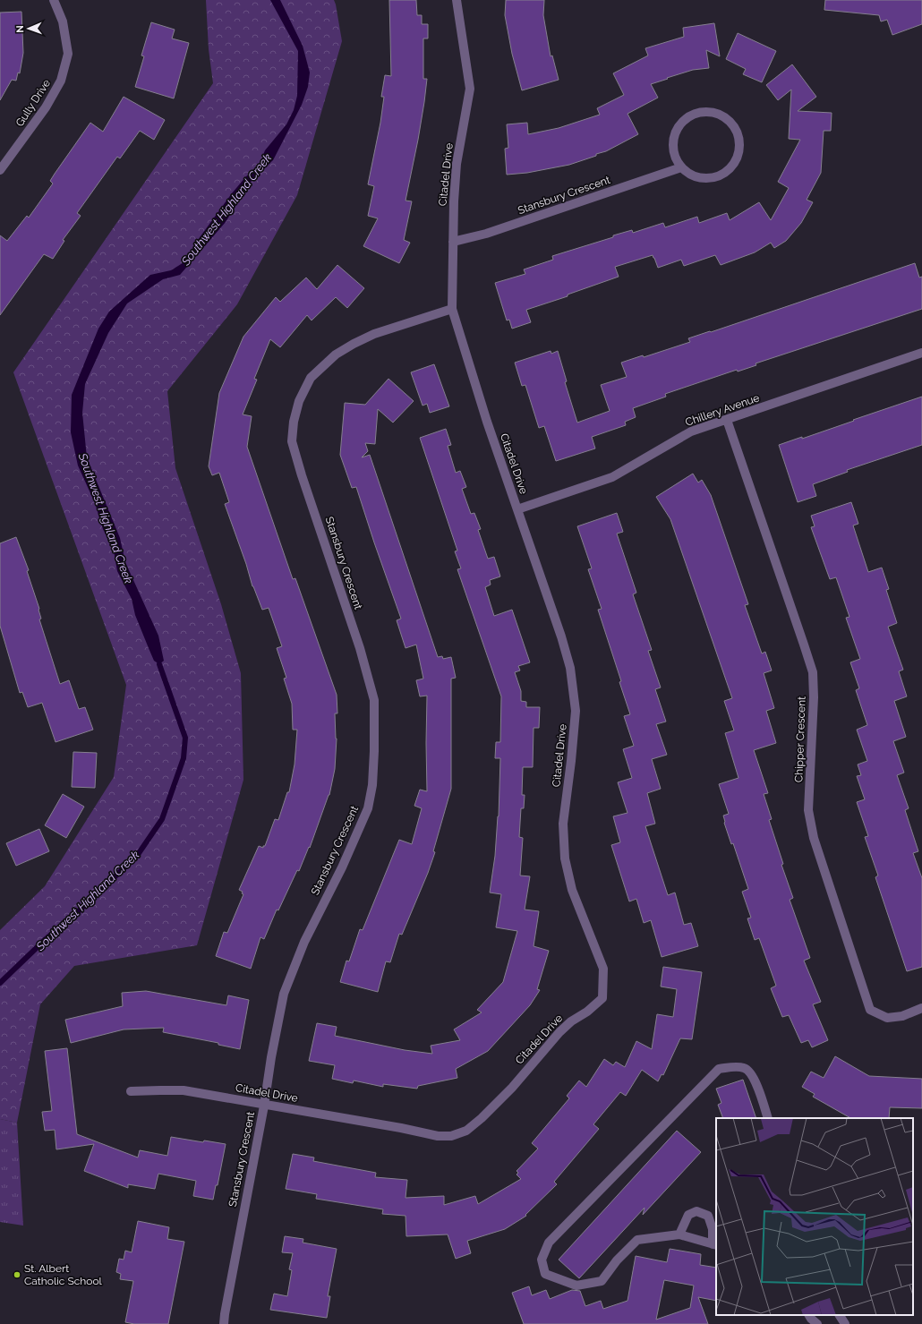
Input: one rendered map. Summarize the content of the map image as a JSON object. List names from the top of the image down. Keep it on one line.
{"streets":{"street":["Gully Drive","Citadel Drive","Stansbury Crescent","Chillery Avenue","Chipper Crescent"]},"crossings":[["Citadel Drive","Stansbury Crescent"],["Citadel Drive","Chillery Avenue"],["Chillery Avenue","Chipper Crescent"]],"water":["Southwest Highland Creek"],"places":["St. Albert Catholic School"],"north":"left"}
